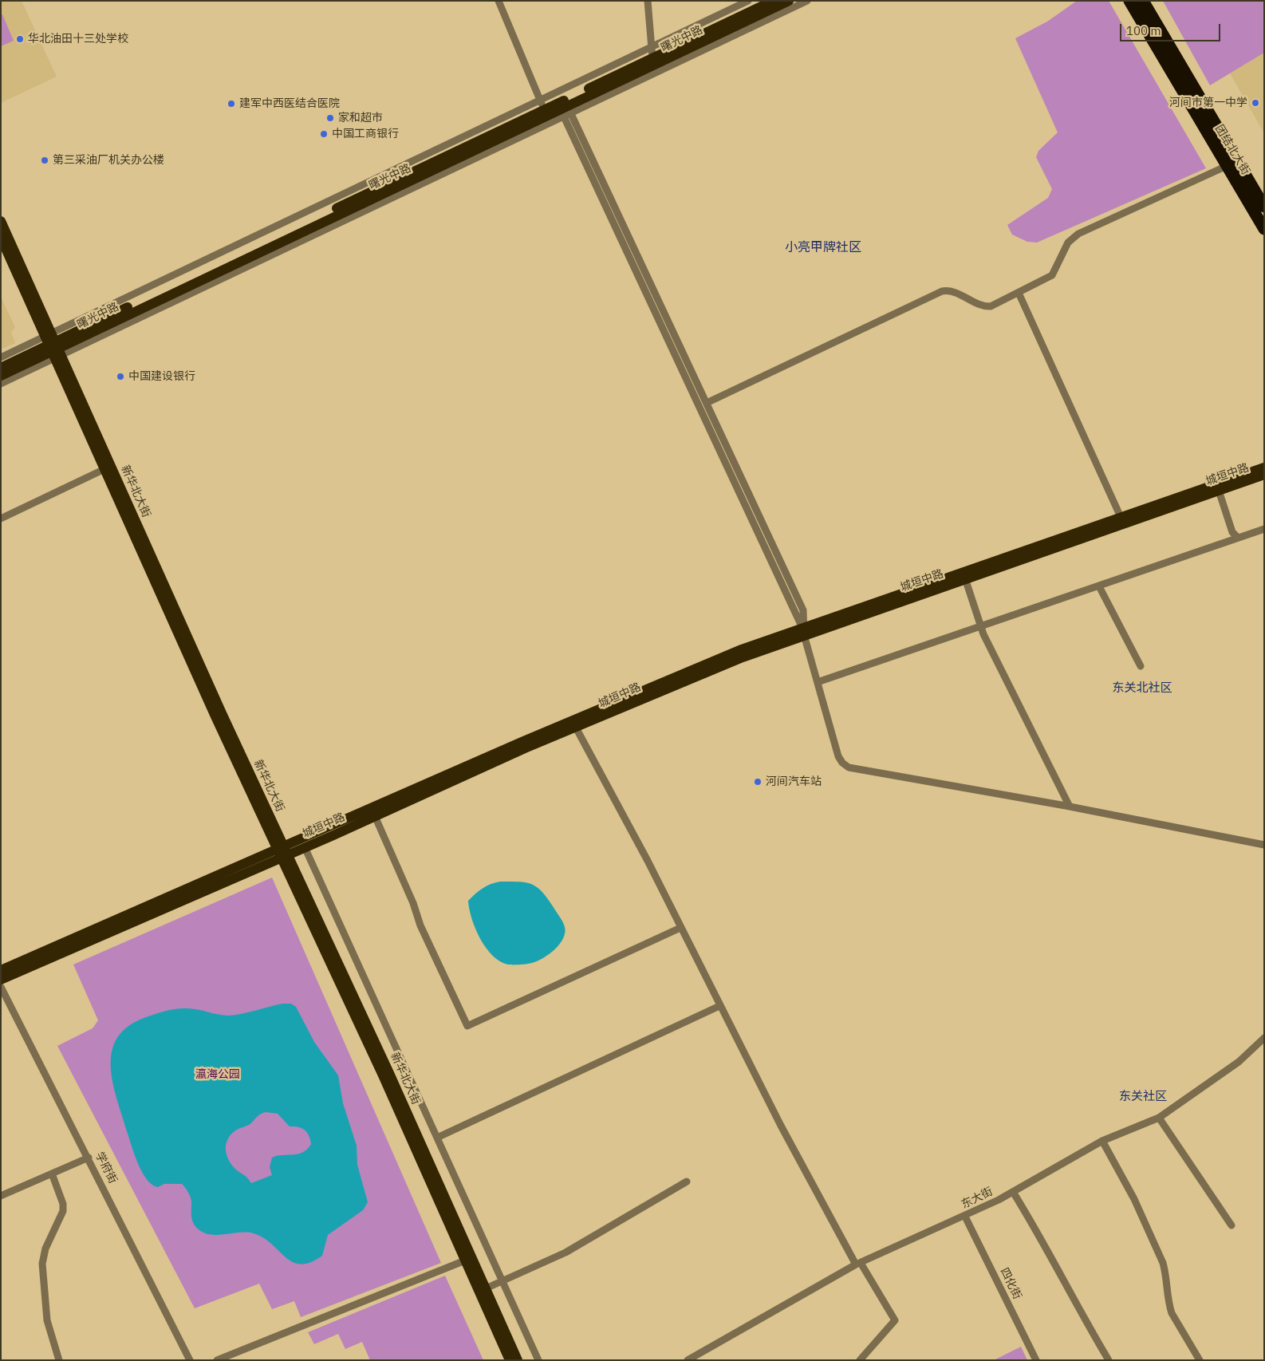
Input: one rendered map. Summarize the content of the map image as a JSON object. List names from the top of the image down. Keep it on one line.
{"streets":{"highway":["团结北大街"],"main road":["曙光中路","城垣中路","新华北大街"],"street":["学府街","东大街","四化街"]},"crossings":[["曙光中路","新华北大街"],["城垣中路","新华北大街"],["东大街","四化街"]],"districts":["小亮甲牌社区","东关北社区","东关社区"],"parks":["瀛海公园"],"places":["华北油田十三处学校","河间市第一中学","建军中西医结合医院","家和超市","中国工商银行","第三采油厂机关办公楼","中国建设银行","河间汽车站"],"scale_bar":"100 m"}
